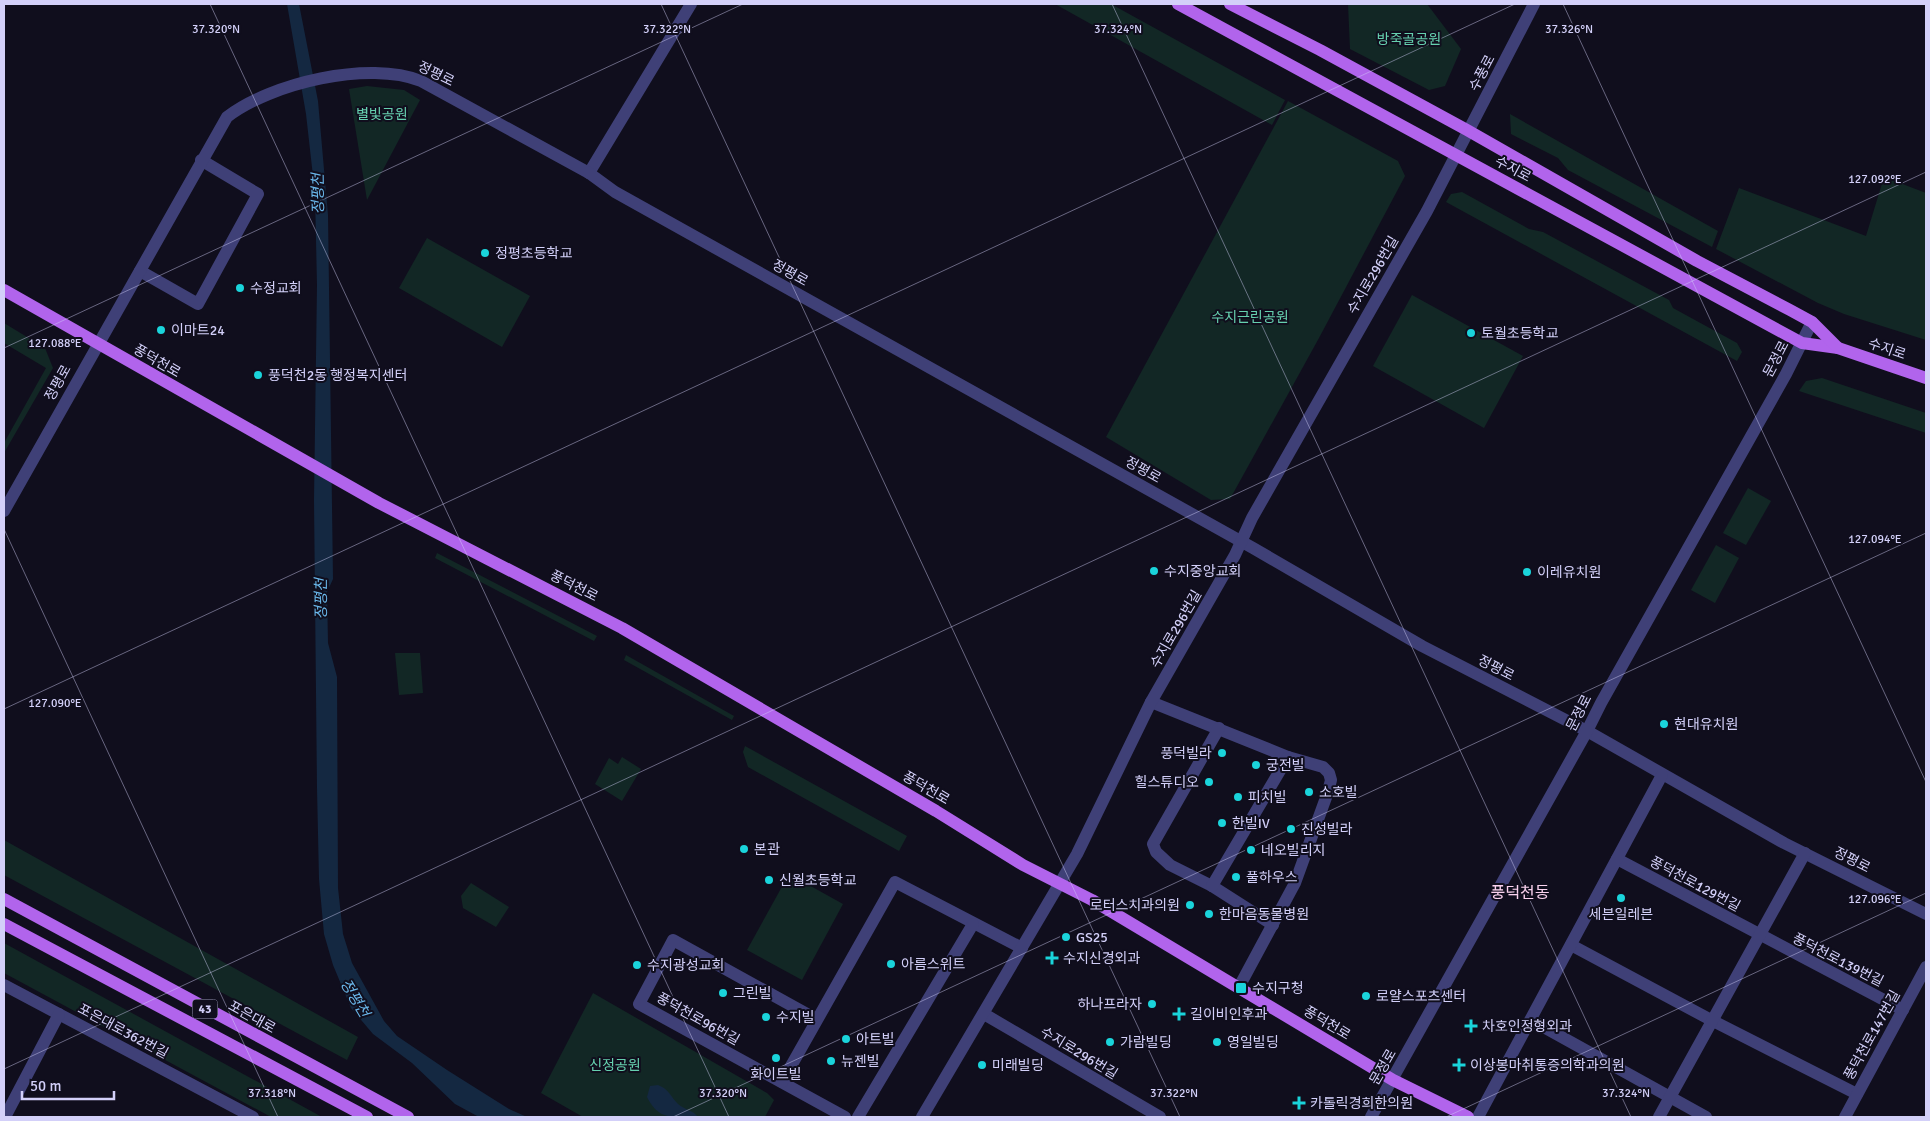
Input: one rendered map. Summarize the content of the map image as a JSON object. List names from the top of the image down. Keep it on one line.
{"streets":{"main road":["수지로","풍덕천로","43","포은대로"],"street":["수풍로","정평로","수지로296번길","문정로","풍덕천로129번길","풍덕천로139번길","풍덕천로96번길","포은대로362번길","풍덕천로147번길"]},"crossings":[["수풍로","수지로"],["수풍로","수지로296번길"],["정평로","수지로296번길"],["정평로","문정로"],["정평로","풍덕천로"],["수지로","수지로296번길"],["수지로","문정로"],["수지로296번길","풍덕천로"],["문정로","풍덕천로"],["풍덕천로129번길","풍덕천로139번길"],["풍덕천로139번길","풍덕천로147번길"]],"districts":["풍덕천동"],"water":["정평천"],"parks":["방죽골공원","별빛공원","수지근린공원","신정공원"],"places":{"other":["정평초등학교","수정교회","이마트24","토월초등학교","풍덕천2동 행정복지센터","수지중앙교회","이레유치원","현대유치원","풍덕빌라","궁전빌","힐스튜디오","소호빌","피치빌","한빌IV","진성빌라","본관","네오빌리지","풀하우스","신월초등학교","세븐일레븐","로터스치과의원","한마음동물병원","GS25","아름스위트","수지광성교회","그린빌","로얄스포츠센터","하나프라자","수지빌","아트빌","가람빌딩","영일빌딩","화이트빌","뉴젠빌","미래빌딩"],"health":["수지신경외과","길이비인후과","차호인정형외과","이상봉마취통증의학과의원","카톨릭경희한의원"],"transit":["수지구청"]},"scale_bar":"50 m","coordinates":["37.320°N","37.322°N","37.324°N","37.326°N","127.092°E","127.088°E","127.094°E","127.090°E","127.096°E","37.318°N"]}
